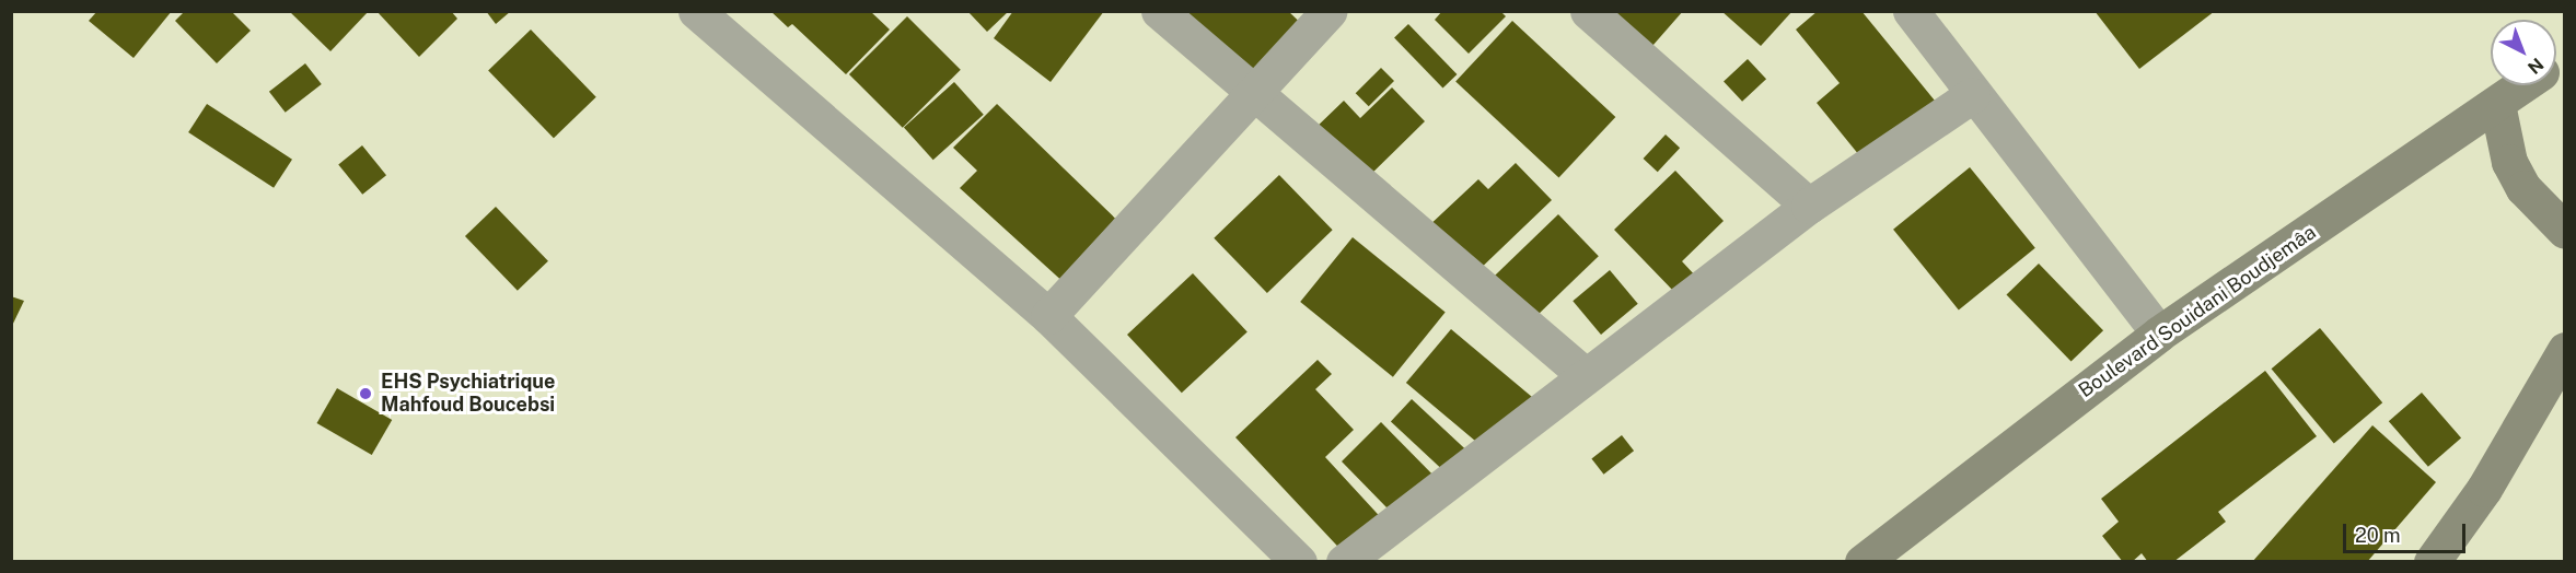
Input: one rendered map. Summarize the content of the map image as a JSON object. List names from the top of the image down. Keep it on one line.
{"streets":{"main road":["Boulevard Souidani Boudjemâa"]},"places":["EHS Psychiatrique Mahfoud Boucebsi"],"scale_bar":"20 m","north":"bottom right"}
